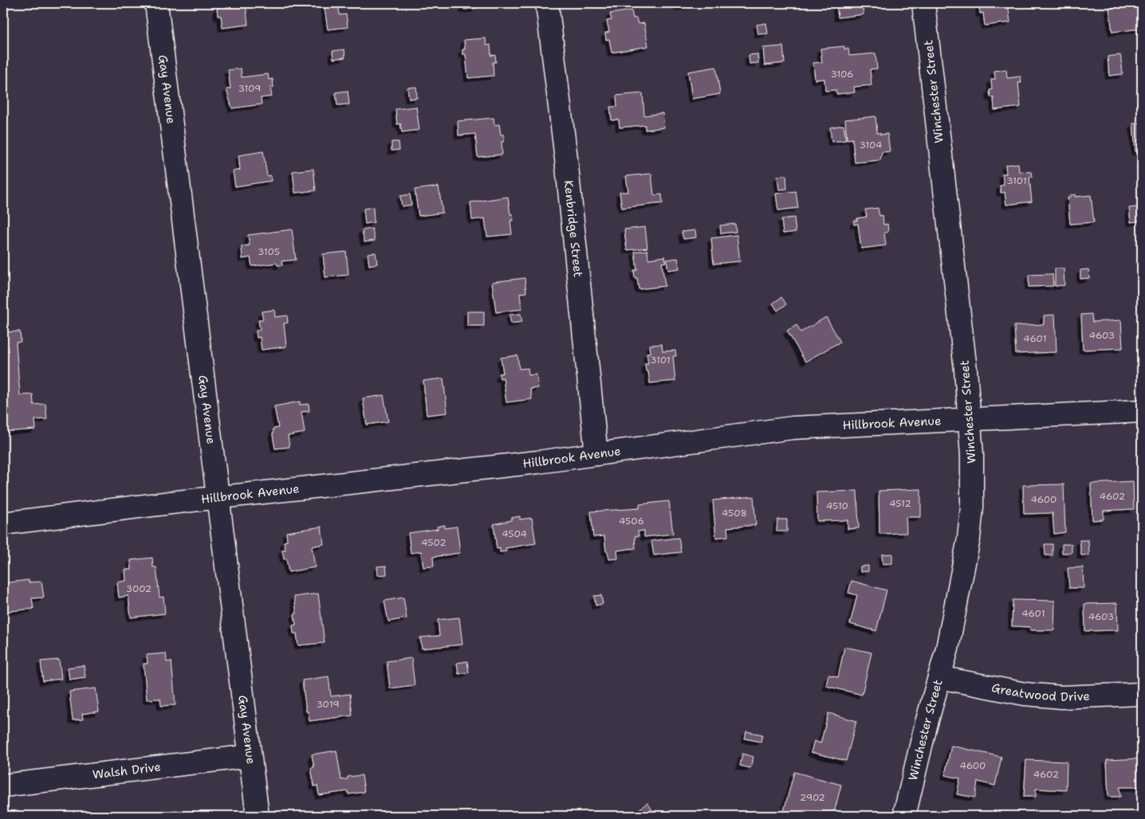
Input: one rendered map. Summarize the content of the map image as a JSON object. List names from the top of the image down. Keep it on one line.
{"streets":{"street":["Gay Avenue","Winchester Street","Kenbridge Street","Hillbrook Avenue","Greatwood Drive","Walsh Drive"]},"crossings":[["Gay Avenue","Hillbrook Avenue"],["Gay Avenue","Walsh Drive"],["Winchester Street","Hillbrook Avenue"],["Winchester Street","Greatwood Drive"],["Kenbridge Street","Hillbrook Avenue"]],"house_numbers":["3106","3109","3104","3101","3105","4603","4601","3101","4602","4600","4512","4510","4508","4506","4504","4502","3002","4601","4603","3019","4600","4602","2902"]}
